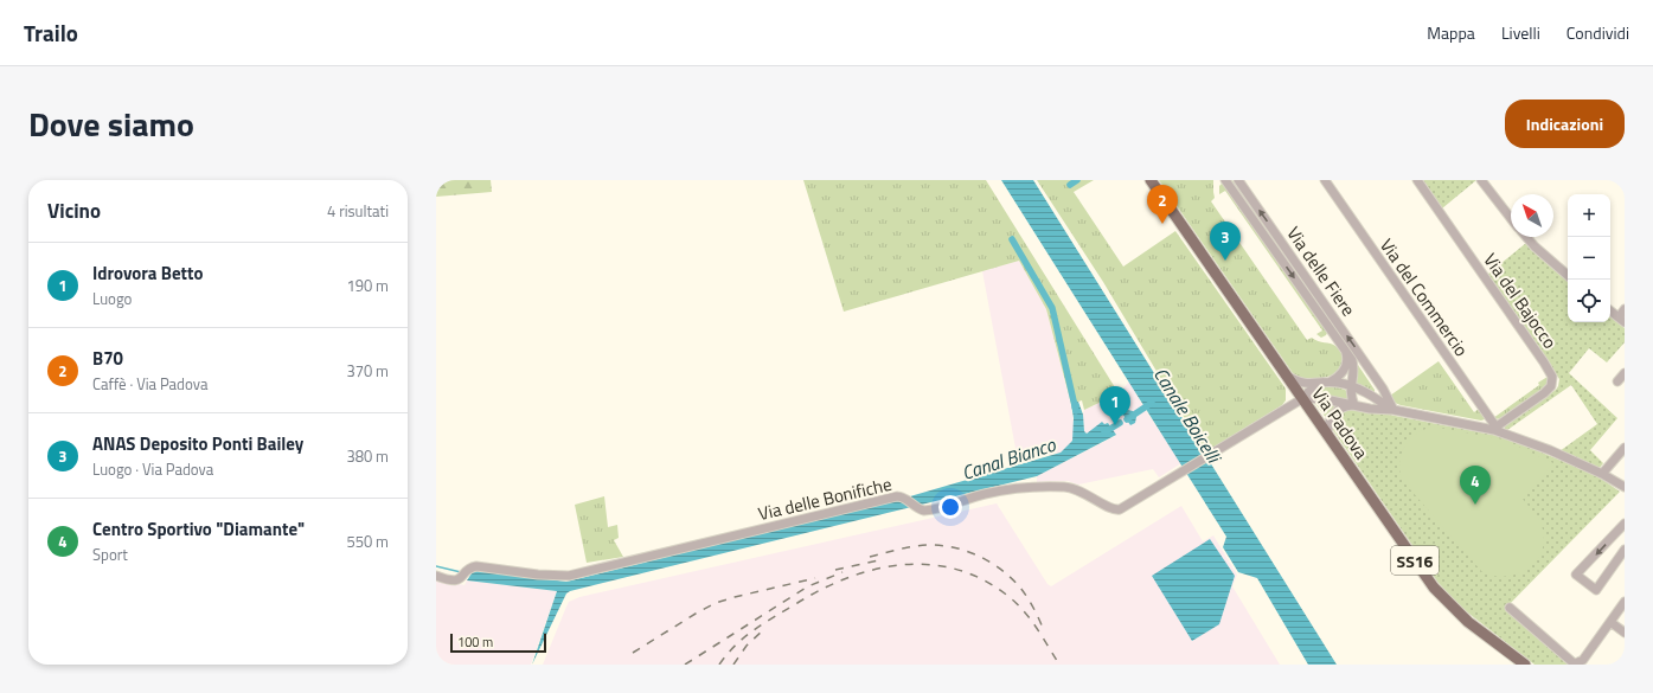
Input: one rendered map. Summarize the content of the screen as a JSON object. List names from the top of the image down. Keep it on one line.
{"streets":{"main road":["Via Padova","SS16"],"street":["Via delle Fiere","Via del Commercio","Via del Bajocco","Via delle Bonifiche"]},"crossings":[["Via del Commercio","Via del Bajocco"],["Via Padova","Via delle Bonifiche"]],"water":["Canale Boicelli","Canal Bianco"],"scale_bar":"100 m","north":"top left","page":{"header":"Trailo","nav":["Mappa","Livelli","Condividi"],"title":"Dove siamo","buttons":"Indicazioni","heading":["Vicino","4 risultati"],"pins":["2","3","1","4"],"map_buttons":["+","−"],"list":[{"mark":"1","name":"Idrovora Betto","note":"Luogo","value":"190 m"},{"mark":"2","name":"B70","note":"Caffè · Via Padova","value":"370 m"},{"mark":"3","name":"ANAS Deposito Ponti Bailey","note":"Luogo · Via Padova","value":"380 m"},{"mark":"4","name":"Centro Sportivo \"Diamante\"","note":"Sport","value":"550 m"}],"scale":"100 m"}}
